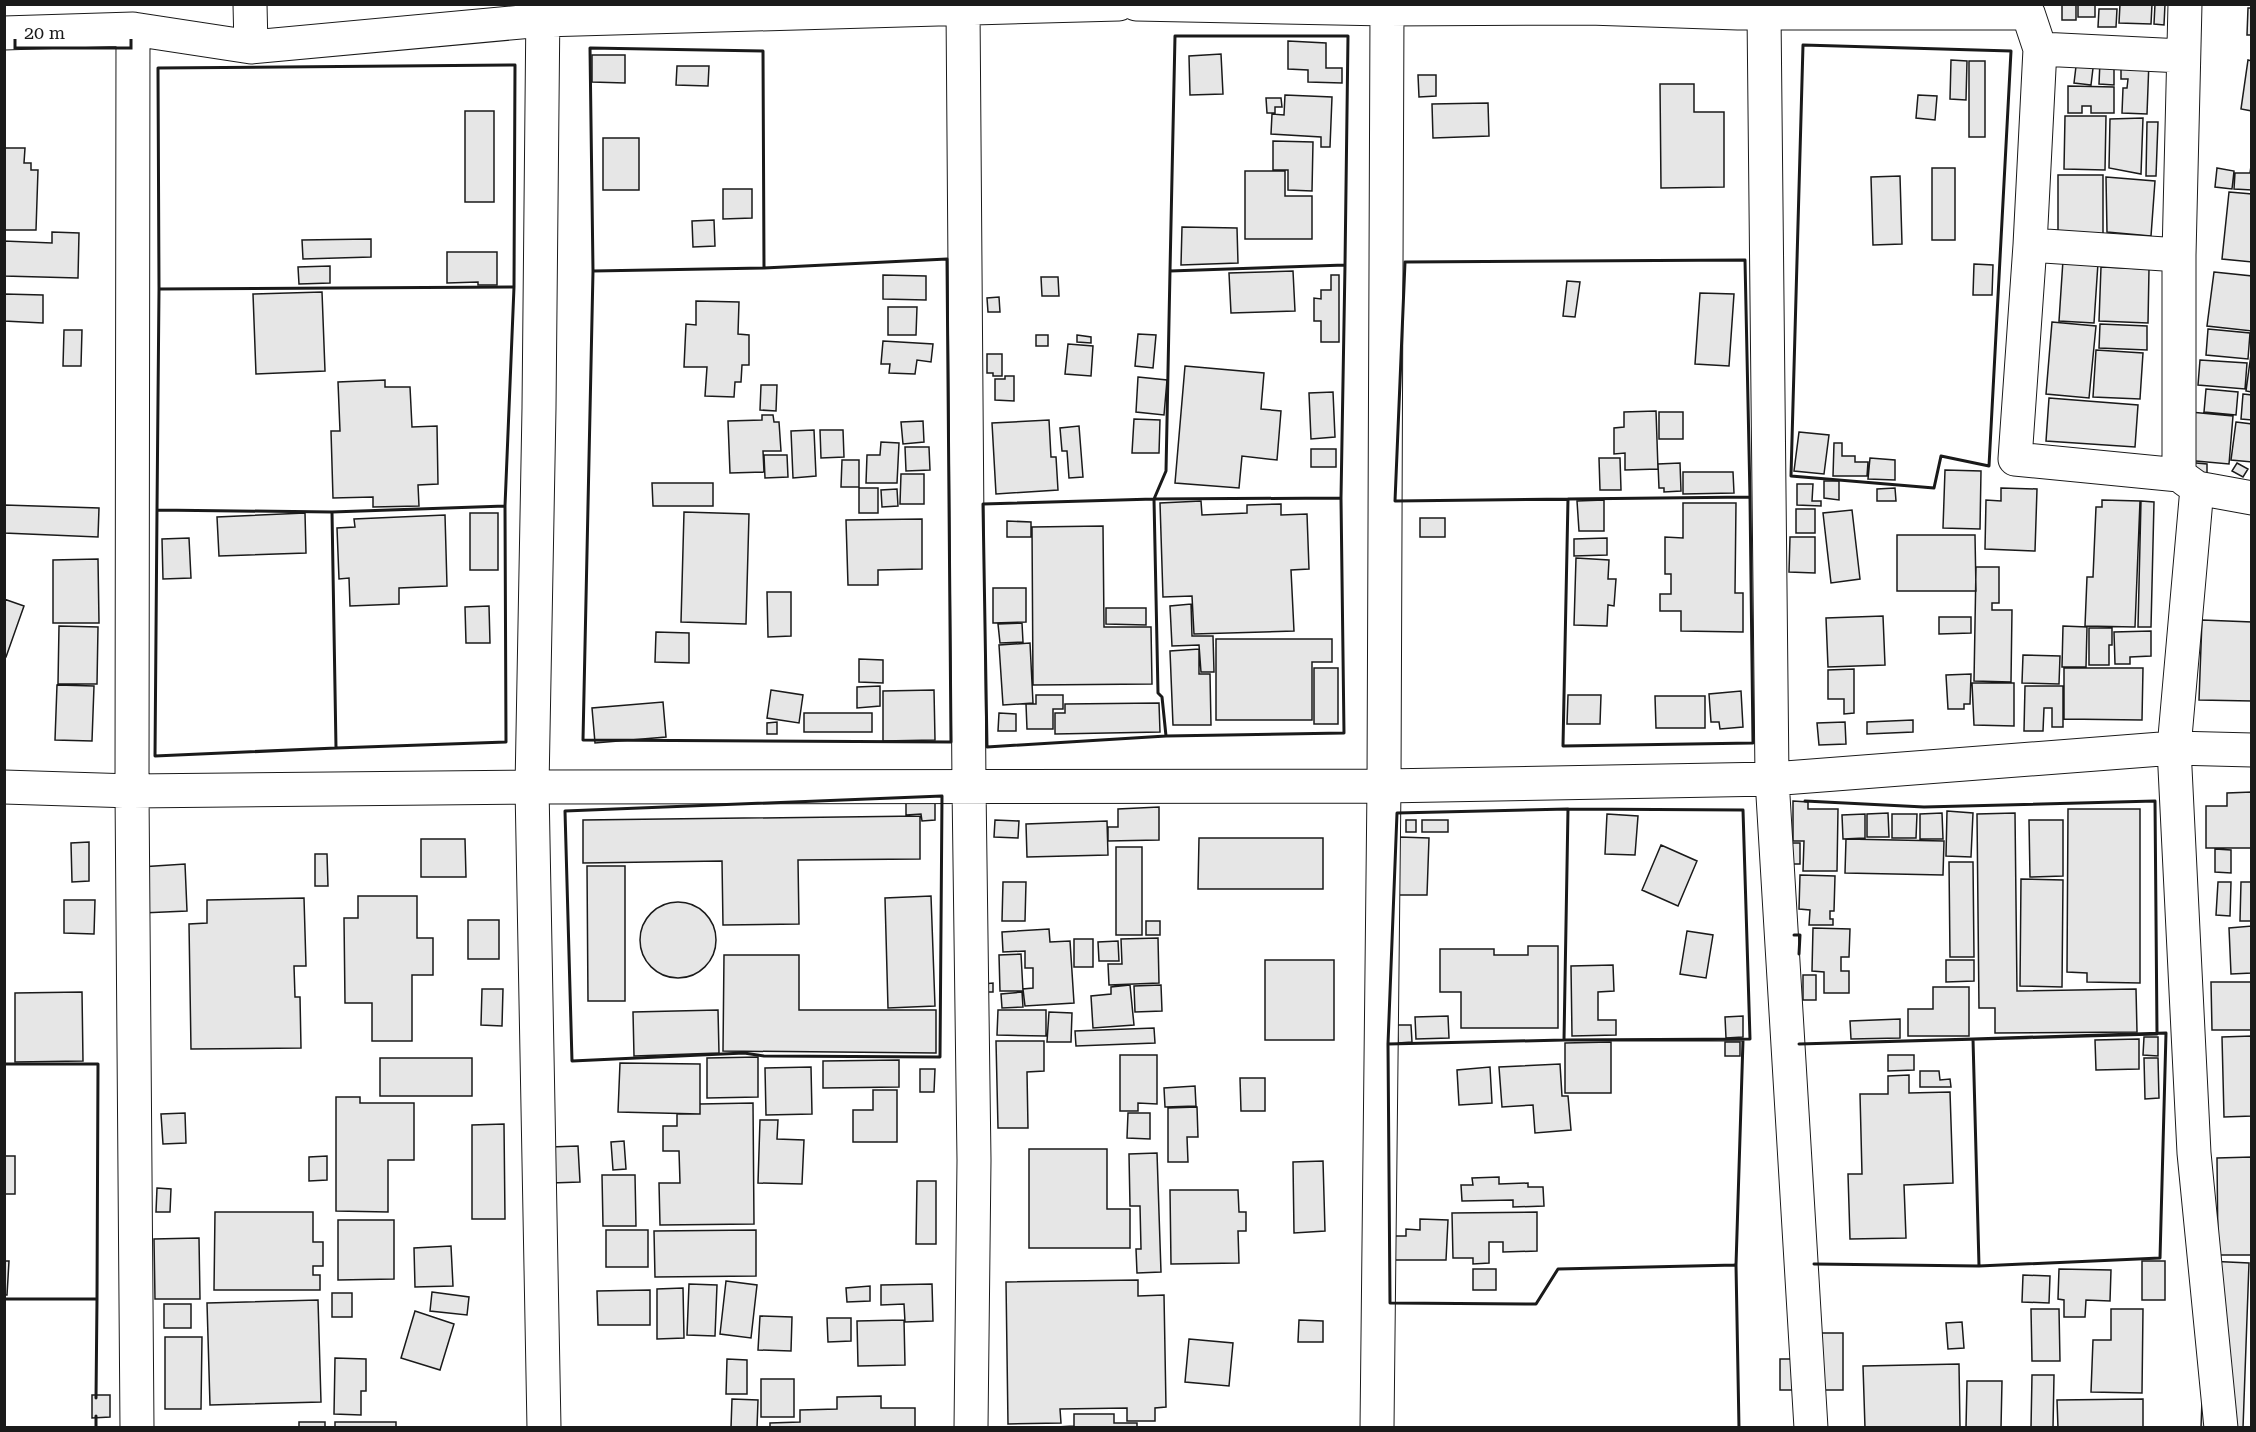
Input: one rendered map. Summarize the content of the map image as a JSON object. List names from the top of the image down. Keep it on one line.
{"scale_bar":"20 m"}
